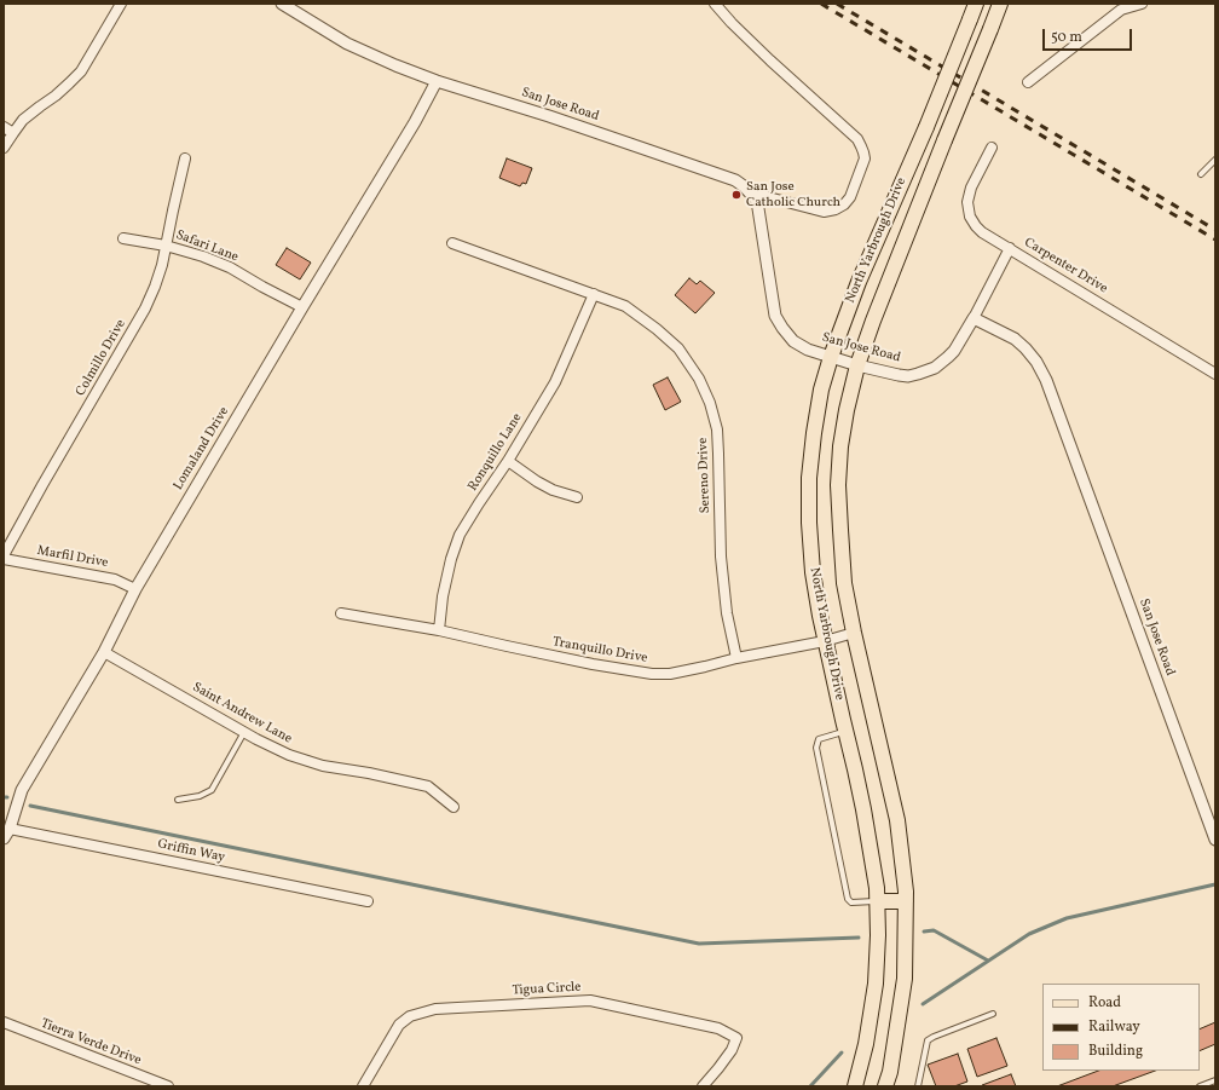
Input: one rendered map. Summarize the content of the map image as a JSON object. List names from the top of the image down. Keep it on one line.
{"streets":{"main road":["North Yarbrough Drive"],"street":["San Jose Road","Safari Lane","Carpenter Drive","Colmillo Drive","Lomaland Drive","Ronquillo Lane","Sereno Drive","Marfil Drive","Tranquillo Drive","Saint Andrew Lane","Griffin Way","Tigua Circle","Tierra Verde Drive"]},"crossings":[["San Jose Road","North Yarbrough Drive"],["San Jose Road","Lomaland Drive"],["North Yarbrough Drive","Tranquillo Drive"],["Safari Lane","Colmillo Drive"],["Safari Lane","Lomaland Drive"],["Lomaland Drive","Marfil Drive"],["Lomaland Drive","Saint Andrew Lane"],["Lomaland Drive","Griffin Way"],["Ronquillo Lane","Sereno Drive"],["Ronquillo Lane","Tranquillo Drive"],["Sereno Drive","Tranquillo Drive"]],"places":["San Jose Catholic Church"],"legend":["Road","Railway","Building"],"scale_bar":"50 m"}
